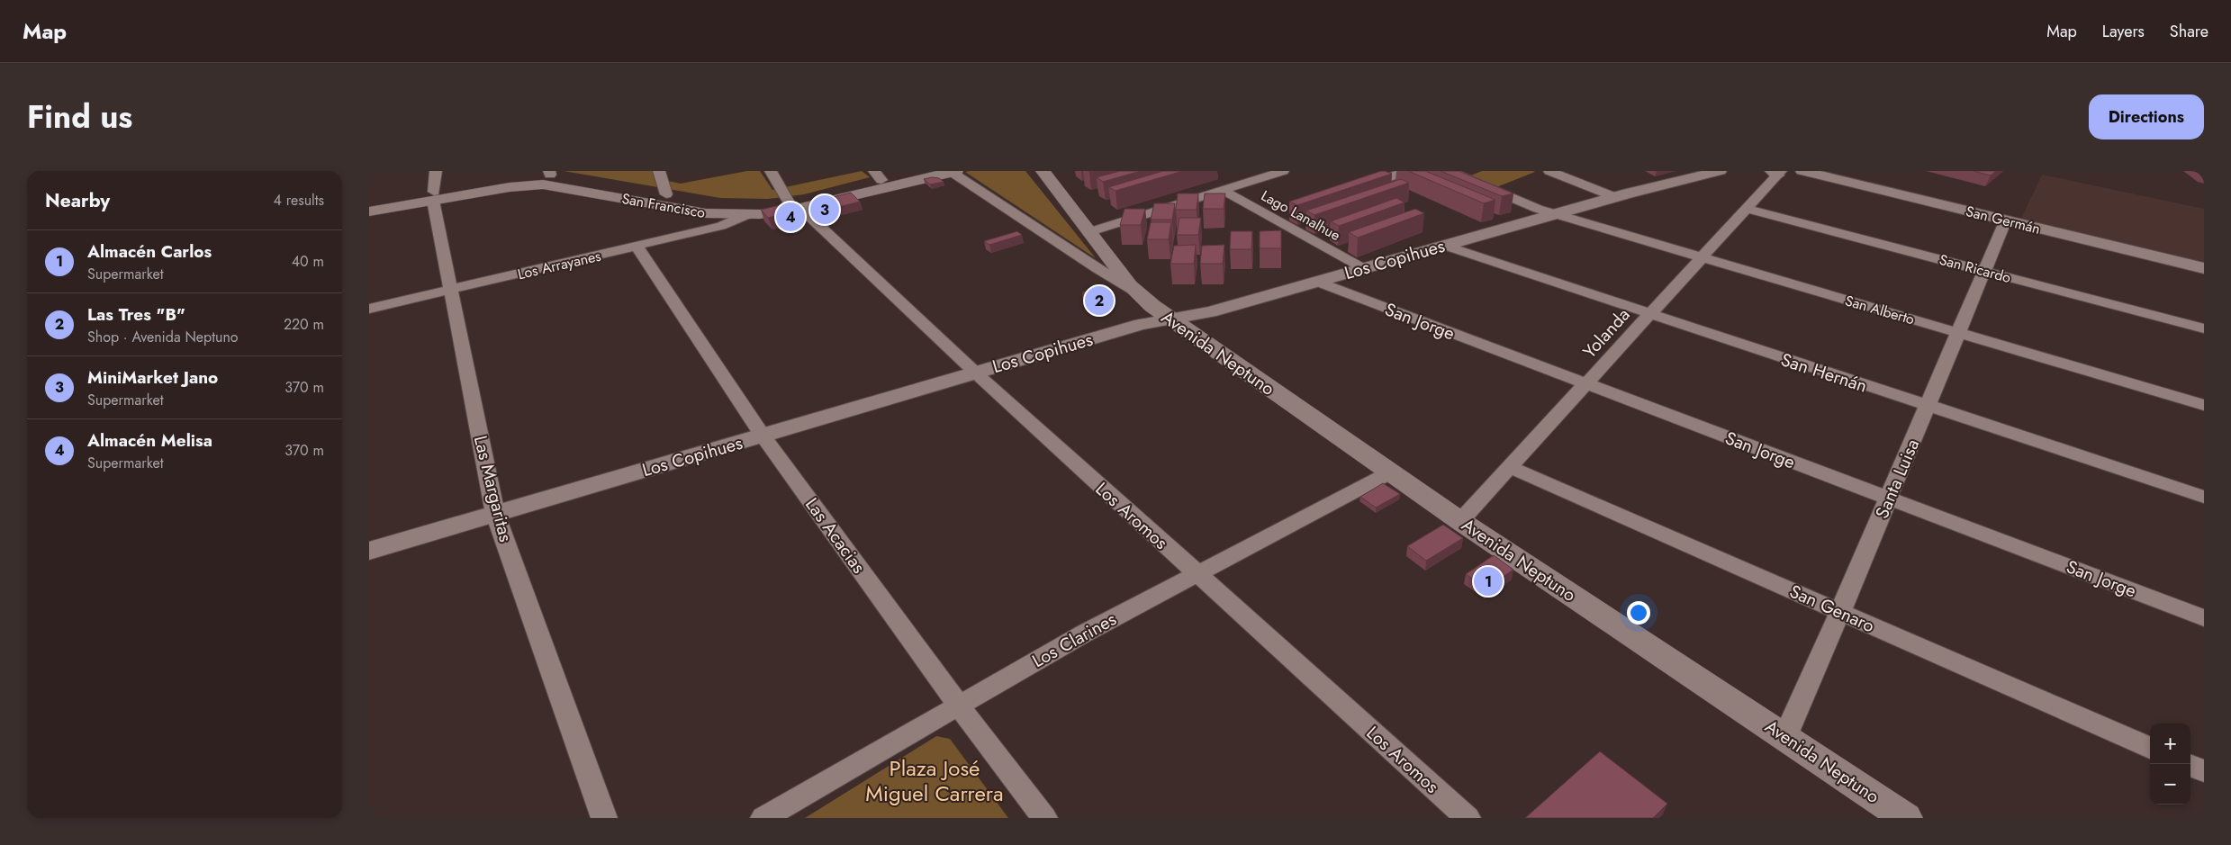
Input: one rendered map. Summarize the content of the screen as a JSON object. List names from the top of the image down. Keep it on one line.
{"streets":{"main road":["San Francisco","Avenida Neptuno"],"street":["Lago Lanalhue","San Germán","Los Copihues","Los Arrayanes","San Ricardo","San Alberto","San Jorge","Yolanda","San Hernán","Santa Luisa","Las Margaritas","Los Aromos","Las Acacias","San Genaro","Los Clarines"]},"crossings":[["San Francisco","Los Arrayanes"],["San Francisco","Avenida Neptuno"],["San Francisco","Las Margaritas"],["San Francisco","Los Aromos"],["Lago Lanalhue","Los Copihues"],["San Germán","Santa Luisa"],["Los Copihues","San Alberto"],["Los Copihues","San Jorge"],["Los Copihues","Avenida Neptuno"],["Los Copihues","San Hernán"],["Los Copihues","Las Margaritas"],["Los Copihues","Los Aromos"],["Los Copihues","Las Acacias"],["Los Arrayanes","Las Margaritas"],["Los Arrayanes","Las Acacias"],["San Ricardo","Yolanda"],["San Ricardo","Santa Luisa"],["San Alberto","Yolanda"],["San Alberto","Santa Luisa"],["San Jorge","Yolanda"],["San Jorge","Santa Luisa"],["Yolanda","Avenida Neptuno"],["Yolanda","San Hernán"],["Yolanda","San Genaro"],["Avenida Neptuno","Santa Luisa"],["Avenida Neptuno","Los Clarines"],["San Hernán","Santa Luisa"],["Santa Luisa","San Genaro"],["Los Aromos","Los Clarines"],["Las Acacias","Los Clarines"]],"parks":["Plaza José Miguel Carrera"],"page":{"header":"Map","nav":["Map","Layers","Share"],"title":"Find us","buttons":"Directions","heading":["Nearby","4 results"],"pins":["3","4","2","1"],"list":[{"mark":"1","name":"Almacén Carlos","note":"Supermarket","value":"40 m"},{"mark":"2","name":"Las Tres \"B\"","note":"Shop · Avenida Neptuno","value":"220 m"},{"mark":"3","name":"MiniMarket Jano","note":"Supermarket","value":"370 m"},{"mark":"4","name":"Almacén Melisa","note":"Supermarket","value":"370 m"}],"map_buttons":["+","−"]}}
